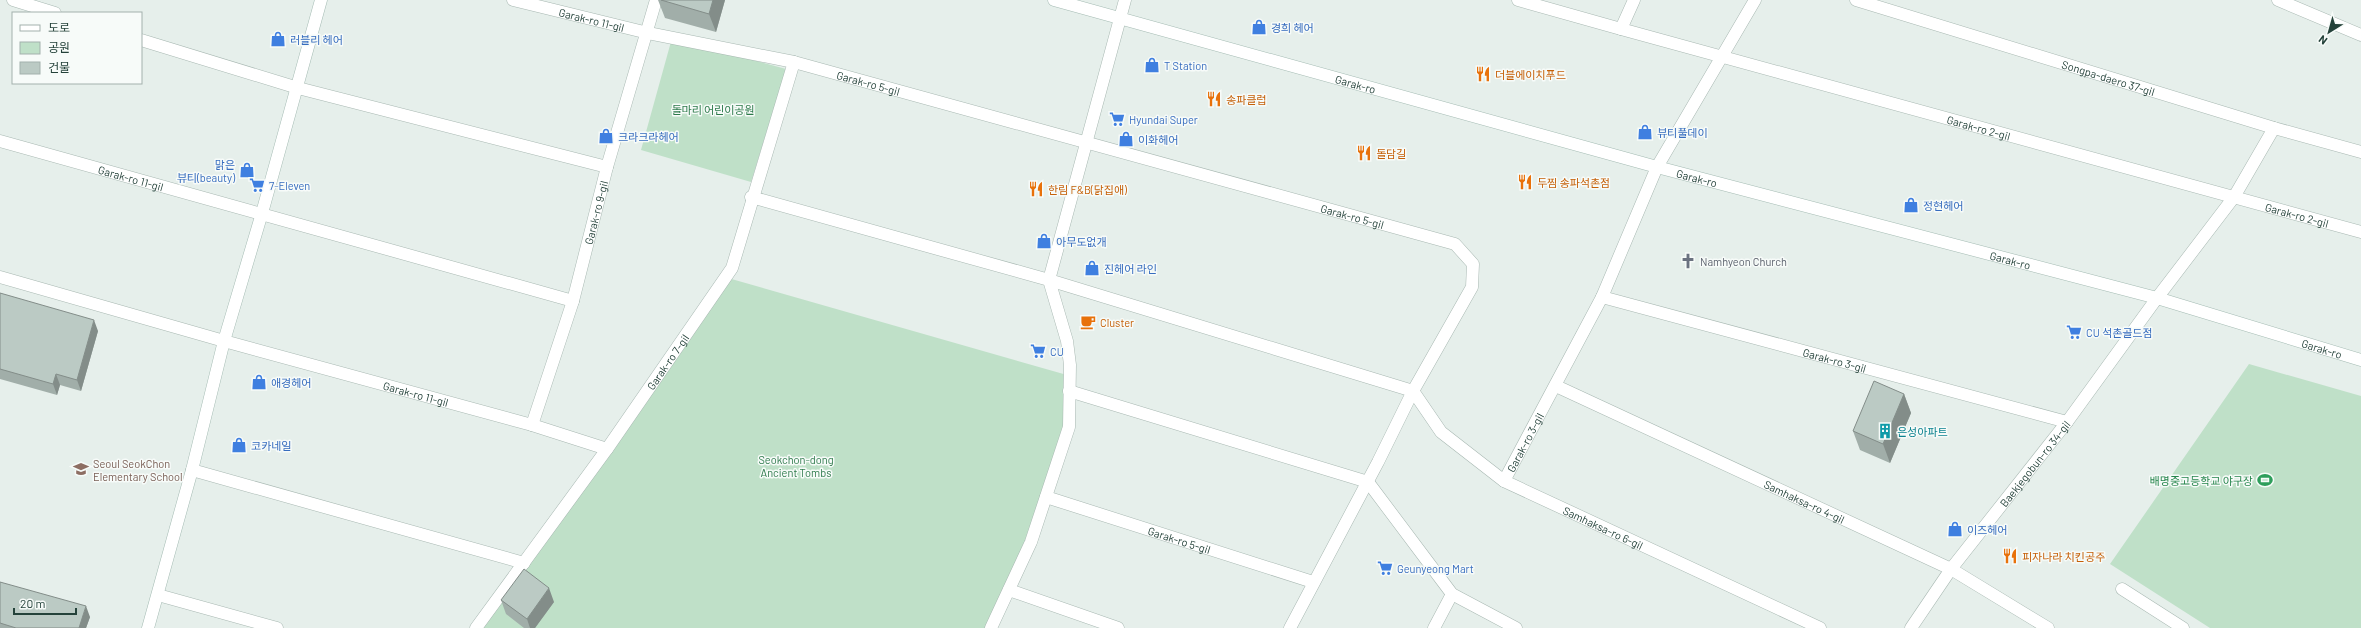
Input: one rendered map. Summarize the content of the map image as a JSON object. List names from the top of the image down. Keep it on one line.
{"streets":{"street":["Garak-ro 11-gil","Songpa-daero 37-gil","Garak-ro 5-gil","Garak-ro","Garak-ro 2-gil","Garak-ro 9-gil","Garak-ro 3-gil","Garak-ro 7-gil","Baekjegobun-ro 34-gil","Samhaksa-ro 4-gil","Samhaksa-ro 6-gil"]},"crossings":[["Garak-ro 11-gil","Garak-ro 5-gil"],["Garak-ro 11-gil","Garak-ro 9-gil"],["Garak-ro 11-gil","Garak-ro 7-gil"],["Garak-ro 5-gil","Garak-ro 9-gil"],["Garak-ro 5-gil","Garak-ro 7-gil"],["Garak-ro 5-gil","Samhaksa-ro 6-gil"],["Garak-ro","Garak-ro 3-gil"],["Garak-ro","Baekjegobun-ro 34-gil"],["Garak-ro 3-gil","Baekjegobun-ro 34-gil"],["Garak-ro 3-gil","Samhaksa-ro 4-gil"],["Garak-ro 3-gil","Samhaksa-ro 6-gil"],["Baekjegobun-ro 34-gil","Samhaksa-ro 4-gil"]],"parks":["돌마리 어린이공원","Seokchon-dong Ancient Tombs"],"places":{"shop":["경희 헤어","러블리 헤어","T Station","뷰티풀데이","크라크라헤어","이화헤어","맑은 뷰티(beauty)","정현헤어","아무도없개","진헤어 라인","애경헤어","코카네일","이즈헤어"],"restaurant":["더블에이치푸드","송파클럽","돌담길","두찜 송파석촌점","한림 F&B(닭집애)","피자나라 치킨공주"],"supermarket":["Hyundai Super","7-Eleven","CU 석촌골드점","CU","Geunyeong Mart"],"church":["Namhyeon Church"],"cafe":["Cluster"],"building":["은성아파트"],"school or university":["Seoul SeokChon Elementary School"],"sports":["배명중고등학교 야구장"]},"legend":["도로","공원","건물"],"scale_bar":"20 m","north":"bottom left"}
